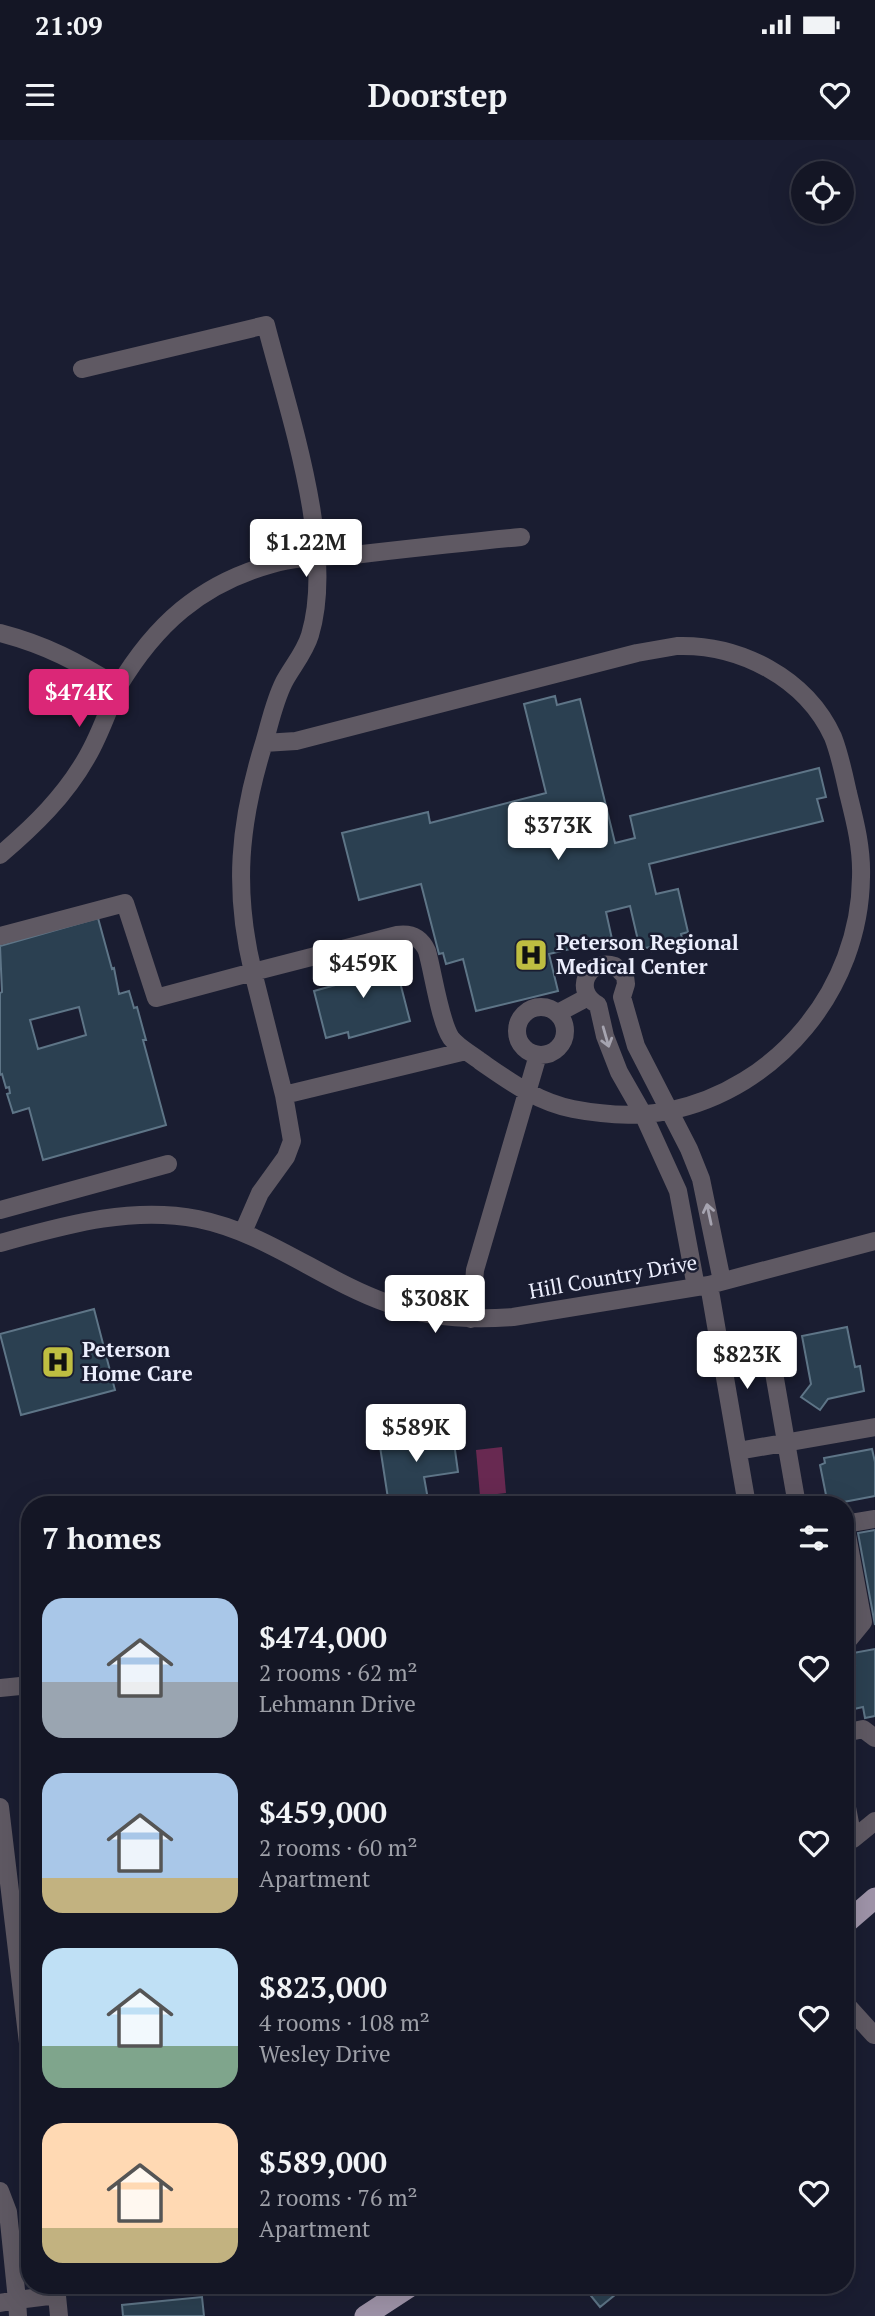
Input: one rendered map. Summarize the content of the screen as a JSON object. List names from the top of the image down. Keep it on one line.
{"streets":{"street":["Hill Country Drive"]},"places":{"hospital":["Peterson Regional Medical Center","Peterson Home Care"]},"page":{"status":"21:09","header":"Doorstep","price":["$1.22M","$474K","$373K","$459K","$308K","$823K","$589K"],"heading":"7 homes","list":[{"name":"$474,000","note":"2 rooms · 62 m² · Lehmann Drive"},{"name":"$459,000","note":"2 rooms · 60 m² · Apartment"},{"name":"$823,000","note":"4 rooms · 108 m² · Wesley Drive"},{"name":"$589,000","note":"2 rooms · 76 m² · Apartment"}]}}
